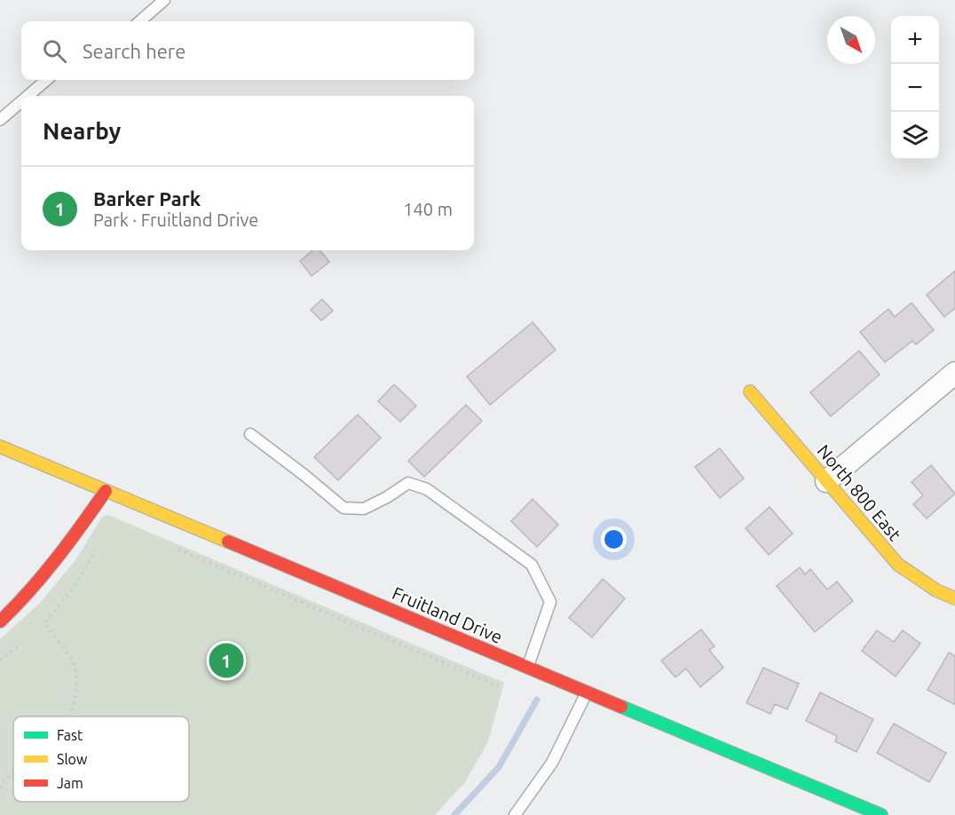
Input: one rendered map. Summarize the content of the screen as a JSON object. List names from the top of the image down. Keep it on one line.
{"streets":{"street":["North 800 East","Fruitland Drive"]},"legend":["Fast","Slow","Jam"],"north":"bottom right","page":{"map_buttons":["+","−"],"search":"Search here","heading":"Nearby","list":[{"mark":"1","name":"Barker Park","note":"Park · Fruitland Drive","value":"140 m"}],"pins":"1"}}
